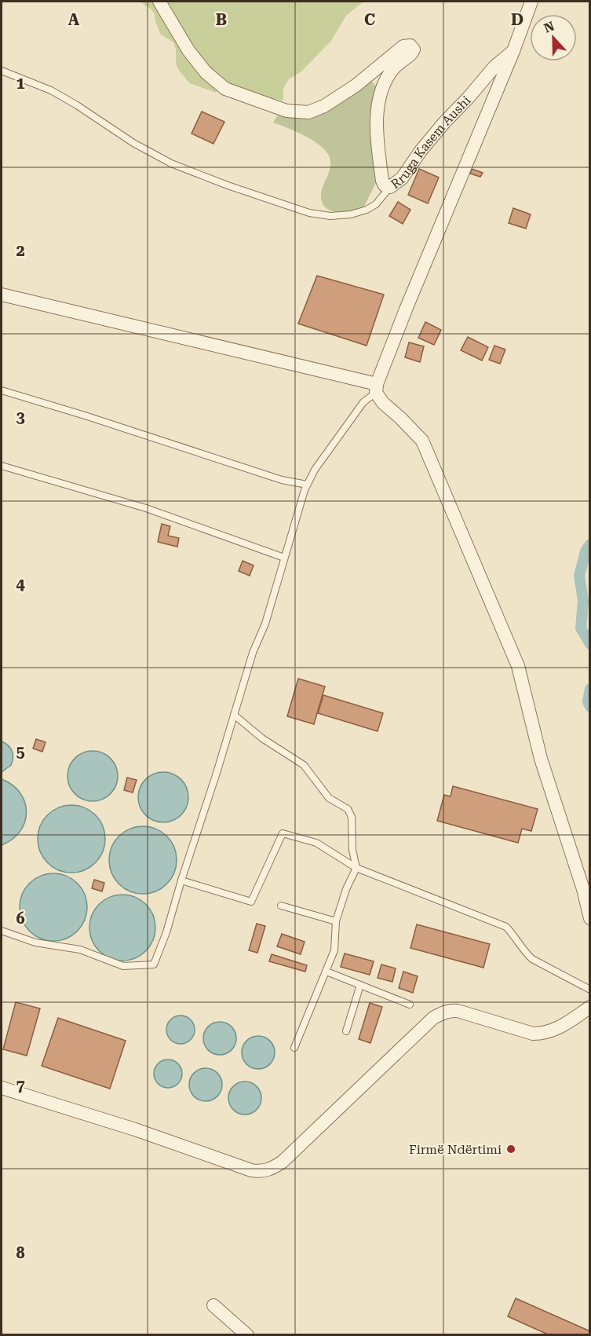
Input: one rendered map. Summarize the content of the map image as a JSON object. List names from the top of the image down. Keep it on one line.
{"streets":{"street":["Rruga Kasem Aushi"]},"places":["Firmë Ndërtimi"],"north":"top","grid":{"columns":["A","B","C","D"],"rows":["1","2","3","4","5","6","7","8"]}}
